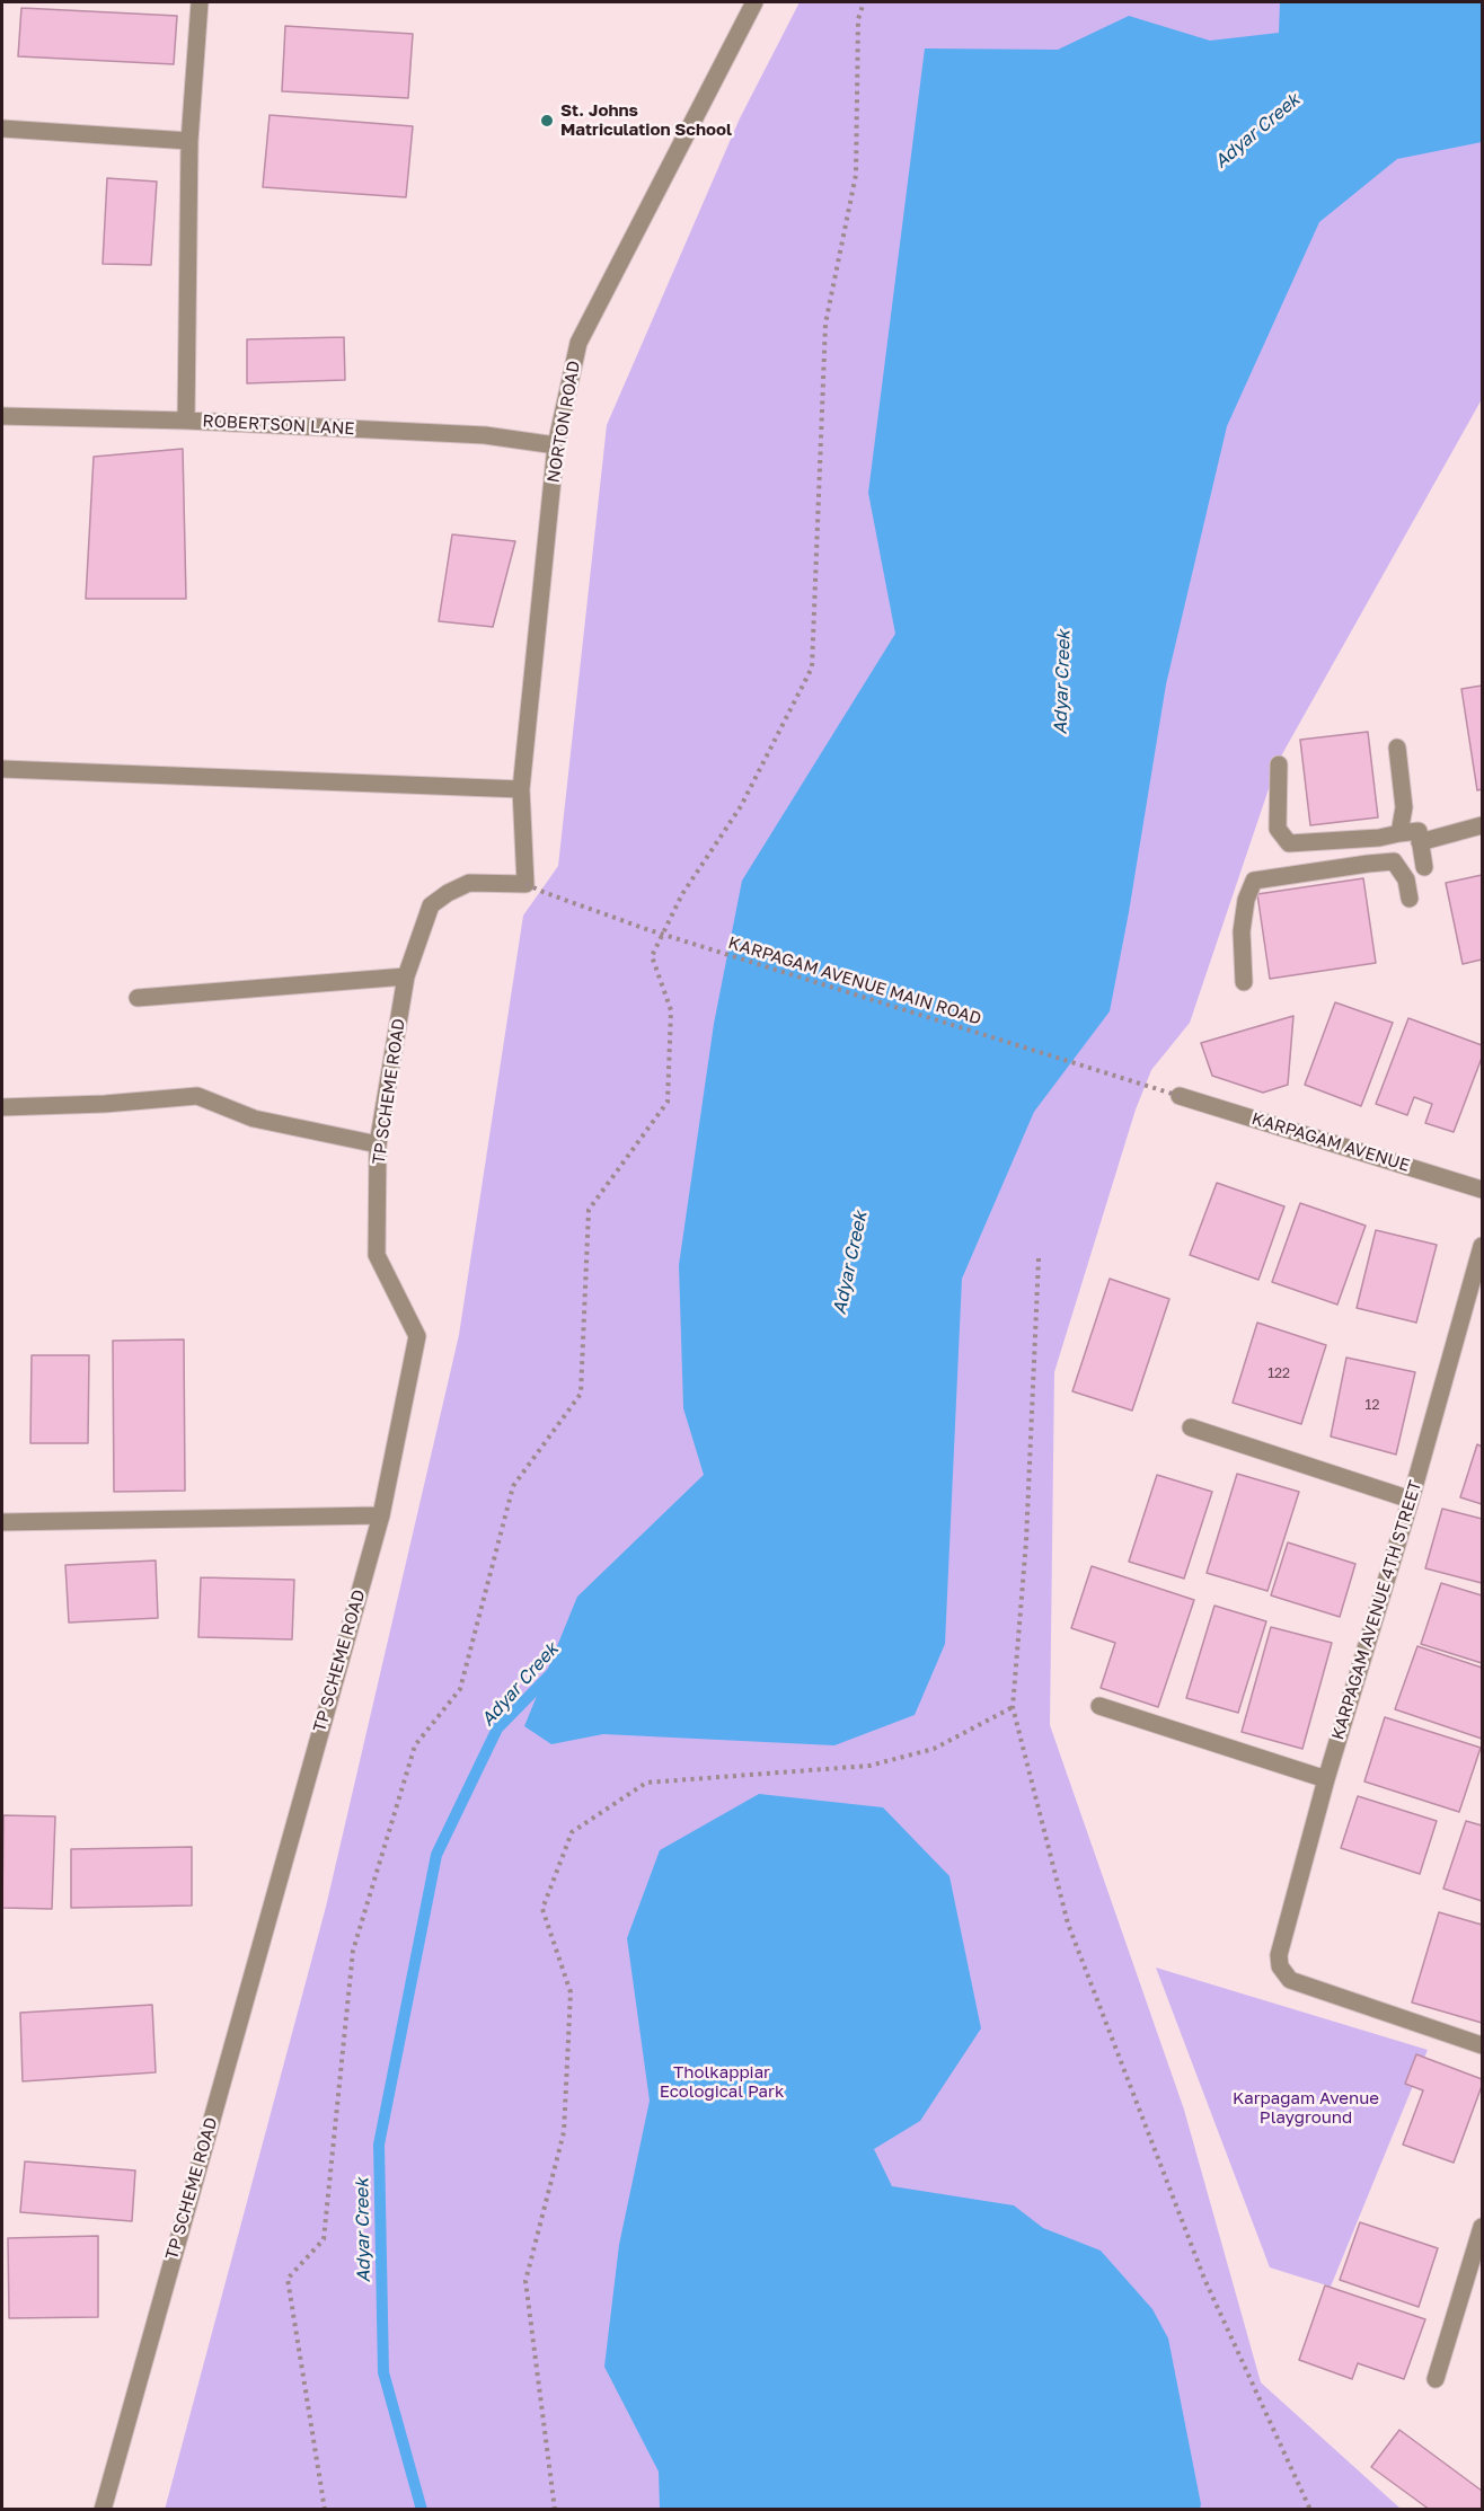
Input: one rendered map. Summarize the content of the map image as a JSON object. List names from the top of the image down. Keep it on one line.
{"streets":{"street":["NORTON ROAD","ROBERTSON LANE","TP SCHEME ROAD","KARPAGAM AVENUE","KARPAGAM AVENUE 4TH STREET"],"path":["KARPAGAM AVENUE MAIN ROAD"]},"crossings":[["NORTON ROAD","ROBERTSON LANE"],["NORTON ROAD","KARPAGAM AVENUE MAIN ROAD"],["NORTON ROAD","TP SCHEME ROAD"],["KARPAGAM AVENUE MAIN ROAD","TP SCHEME ROAD"],["KARPAGAM AVENUE MAIN ROAD","KARPAGAM AVENUE"]],"water":["Adyar Creek"],"parks":["Tholkappiar Ecological Park","Karpagam Avenue Playground"],"places":["St. Johns Matriculation School"],"house_numbers":["122","12"]}
